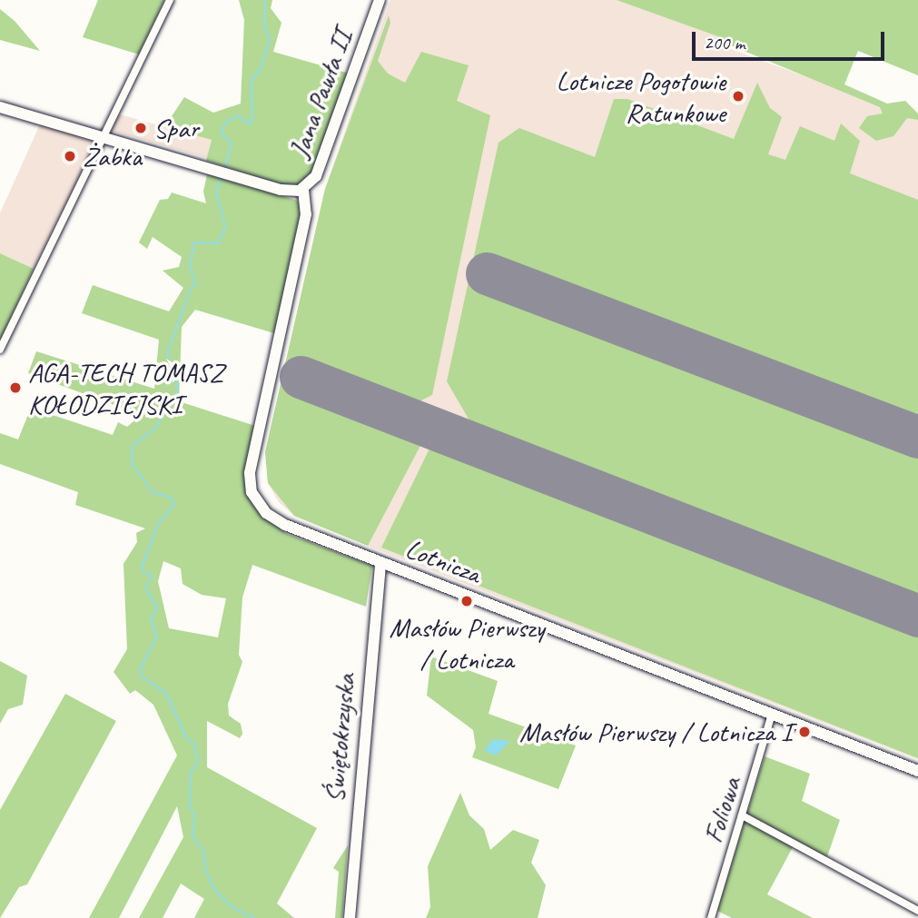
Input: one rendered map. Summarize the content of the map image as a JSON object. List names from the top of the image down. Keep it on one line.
{"streets":{"main road":["Jana Pawła II","Lotnicza","Świętokrzyska"],"street":["Foliowa"]},"crossings":[["Jana Pawła II","Lotnicza"],["Lotnicza","Świętokrzyska"],["Lotnicza","Foliowa"]],"places":["Lotnicze Pogotowie Ratunkowe","Spar","Żabka","AGA-TECH TOMASZ KOŁODZIEJSKI","Masłów Pierwszy / Lotnicza","Masłów Pierwszy / Lotnicza I"],"scale_bar":"200 m"}
